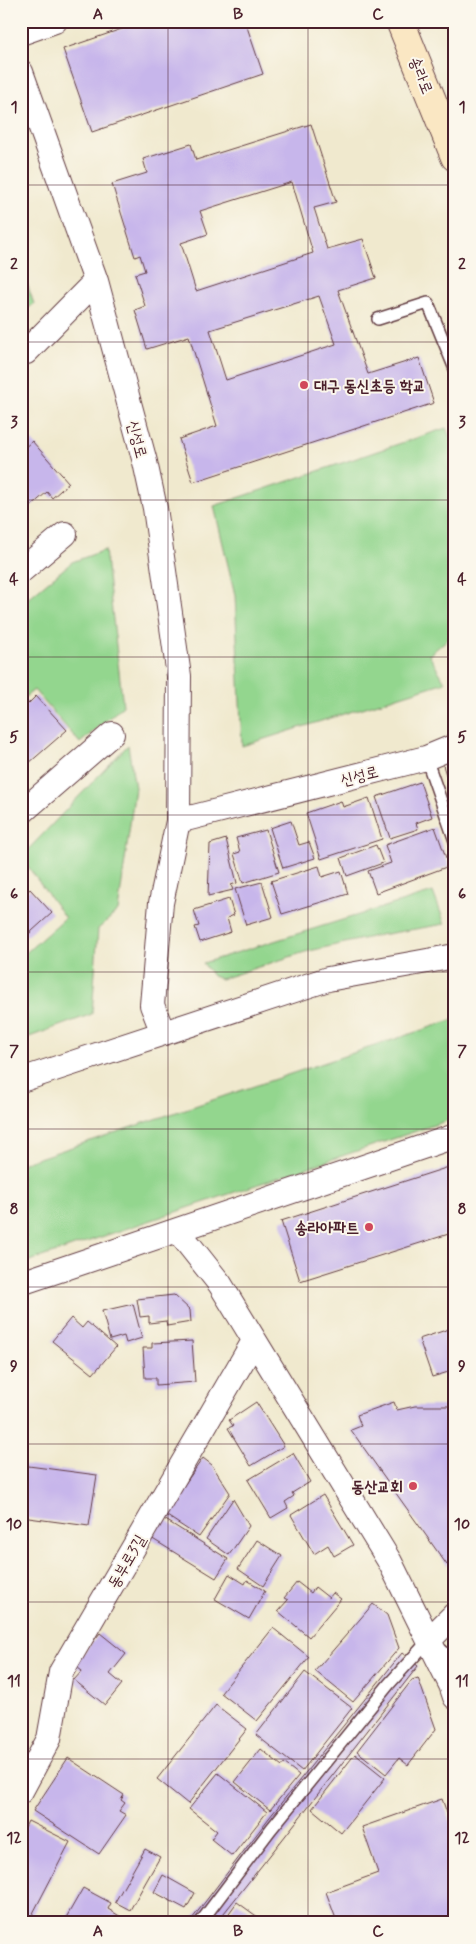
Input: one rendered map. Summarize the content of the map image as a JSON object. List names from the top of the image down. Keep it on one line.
{"streets":{"main road":["송라로"],"street":["신성로","동부로3길"]},"places":["대구 동신초등 학교","송라아파트","동산교회"],"grid":{"columns":["A","B","C"],"rows":["1","2","3","4","5","6","7","8","9","10","11","12"]}}
